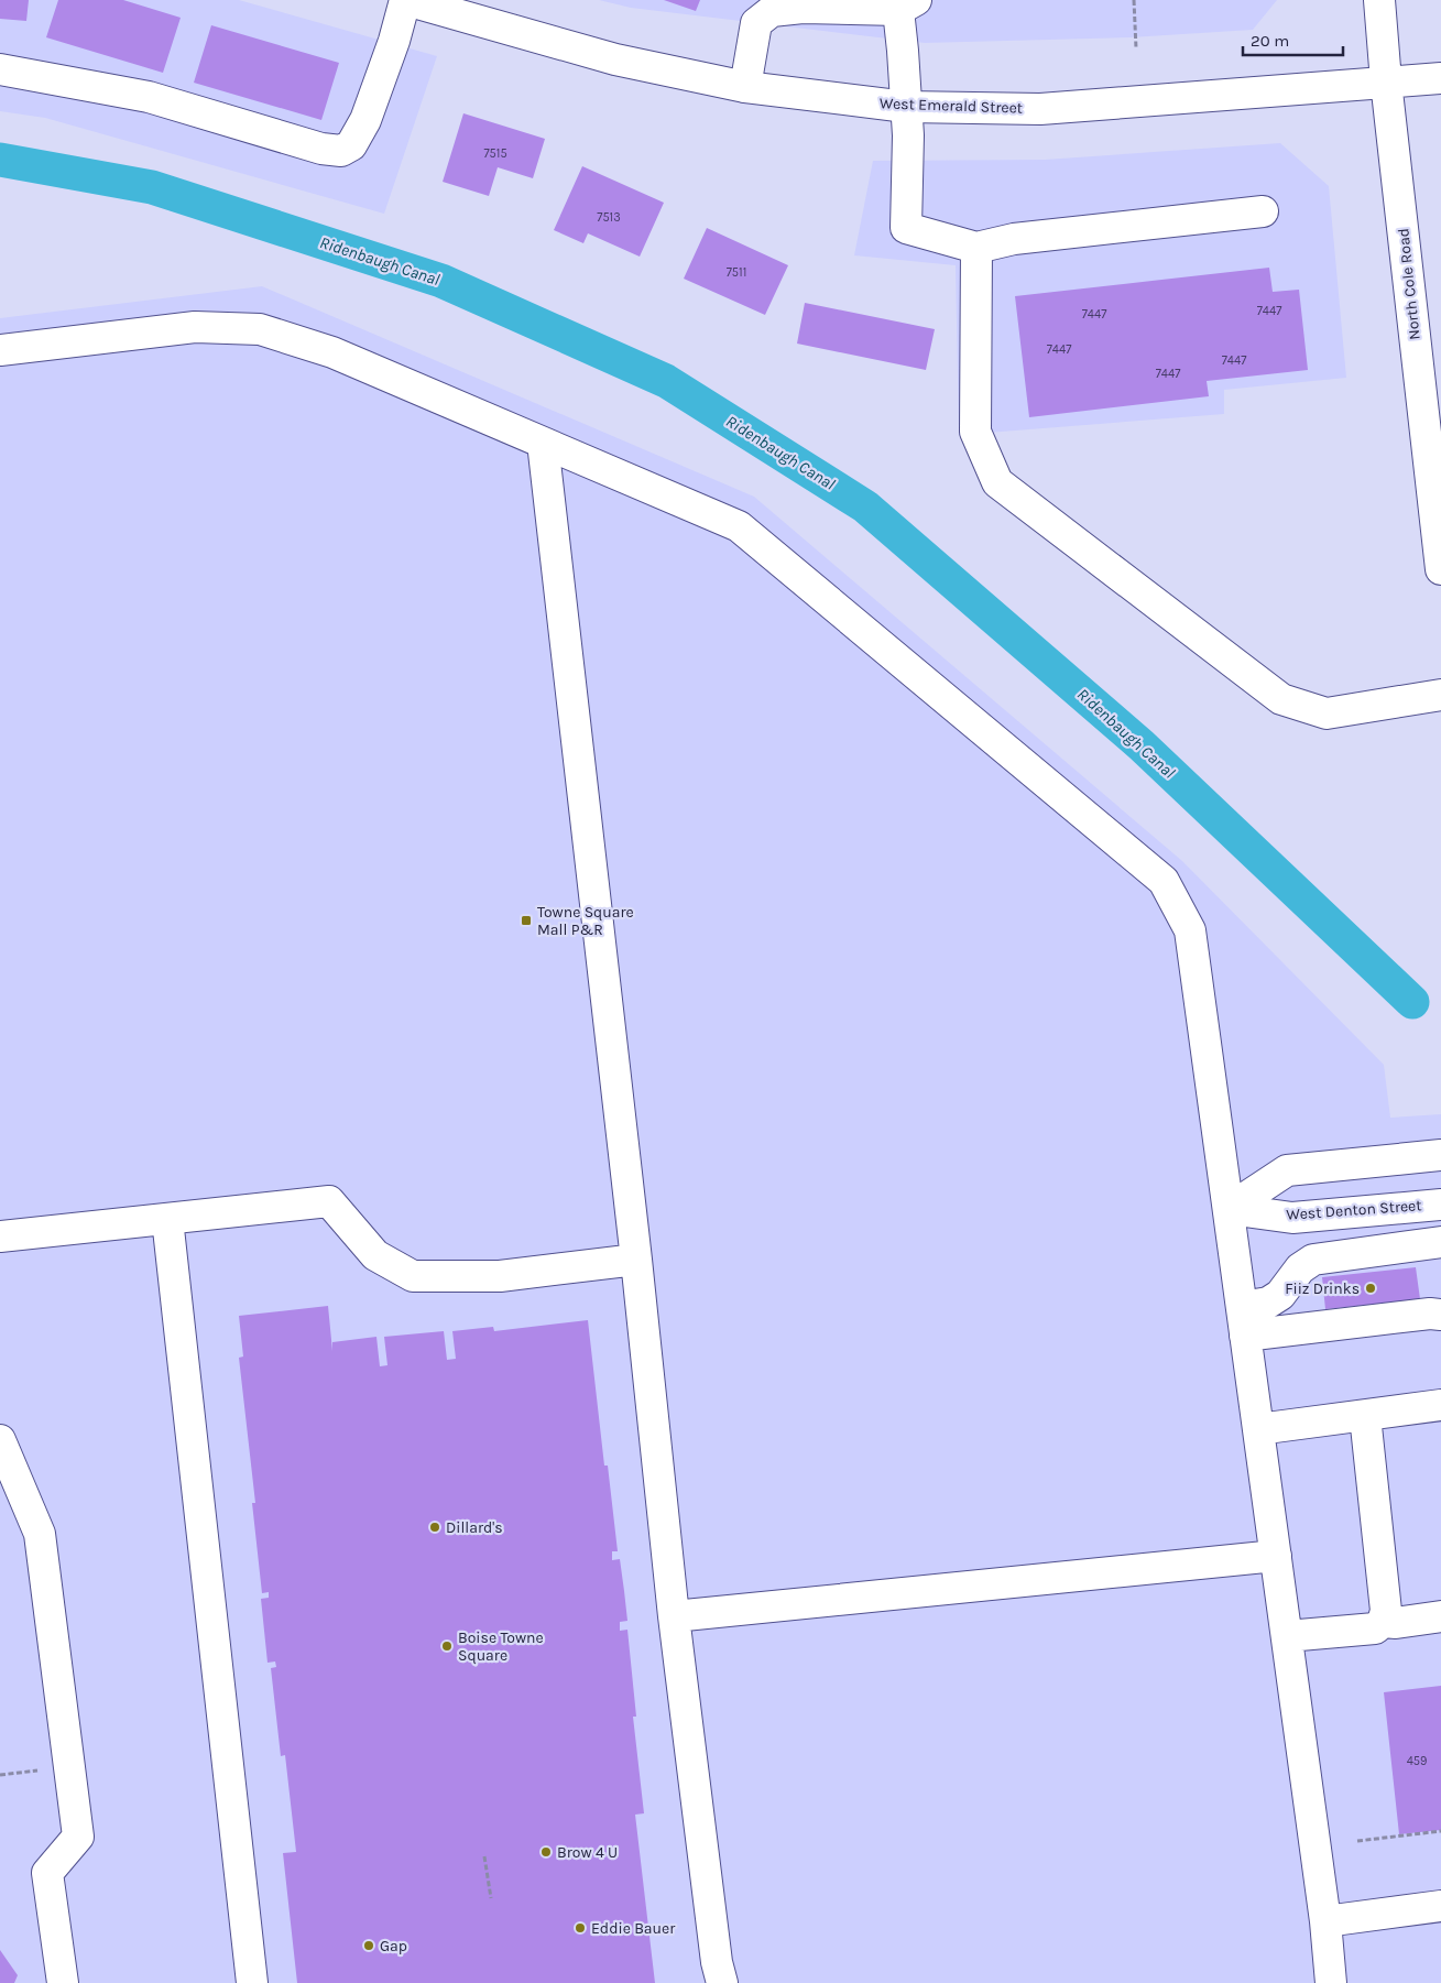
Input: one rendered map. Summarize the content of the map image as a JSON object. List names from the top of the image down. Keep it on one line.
{"streets":{"main road":["West Emerald Street","North Cole Road","West Denton Street"]},"crossings":[["West Emerald Street","North Cole Road"]],"water":["Ridenbaugh Canal"],"places":{"transit":["Towne Square Mall P&R"],"other":["Fiiz Drinks","Dillard's","Boise Towne Square","Brow 4 U","Eddie Bauer","Gap"]},"house_numbers":["7515","7513","7511","7447","7447","7447","7447","7447","459"],"scale_bar":"20 m"}
